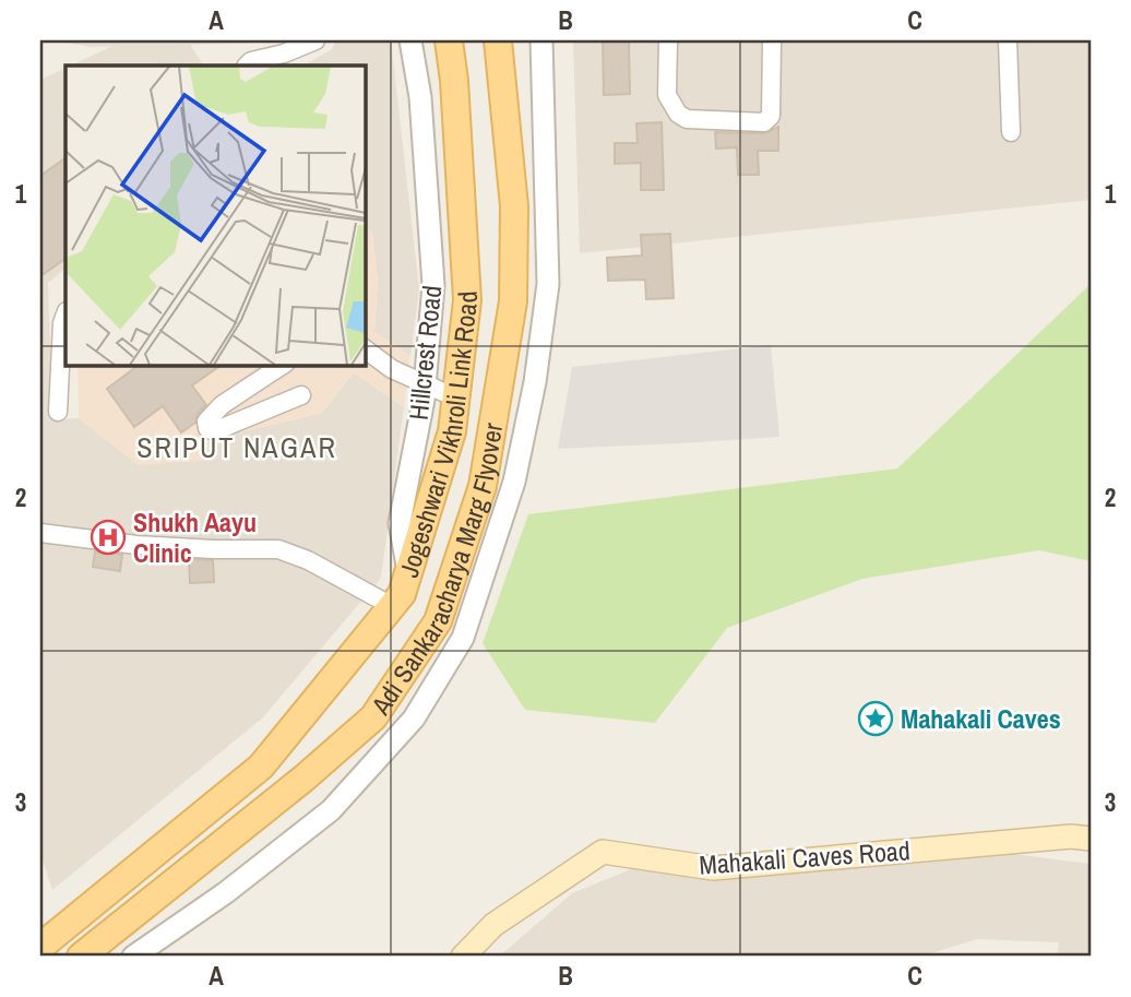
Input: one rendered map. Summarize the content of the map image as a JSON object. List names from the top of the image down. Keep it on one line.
{"streets":{"main road":["Jogeshwari Vikhroli Link Road","Adi Sankaracharya Marg Flyover","Mahakali Caves Road"],"street":["Hillcrest Road"]},"crossings":[["Hillcrest Road","Jogeshwari Vikhroli Link Road"]],"districts":["SRIPUT NAGAR"],"places":{"hospital":["Shukh Aayu Clinic"],"place":["Mahakali Caves"]},"grid":{"columns":["A","B","C"],"rows":["1","2","3"]}}
